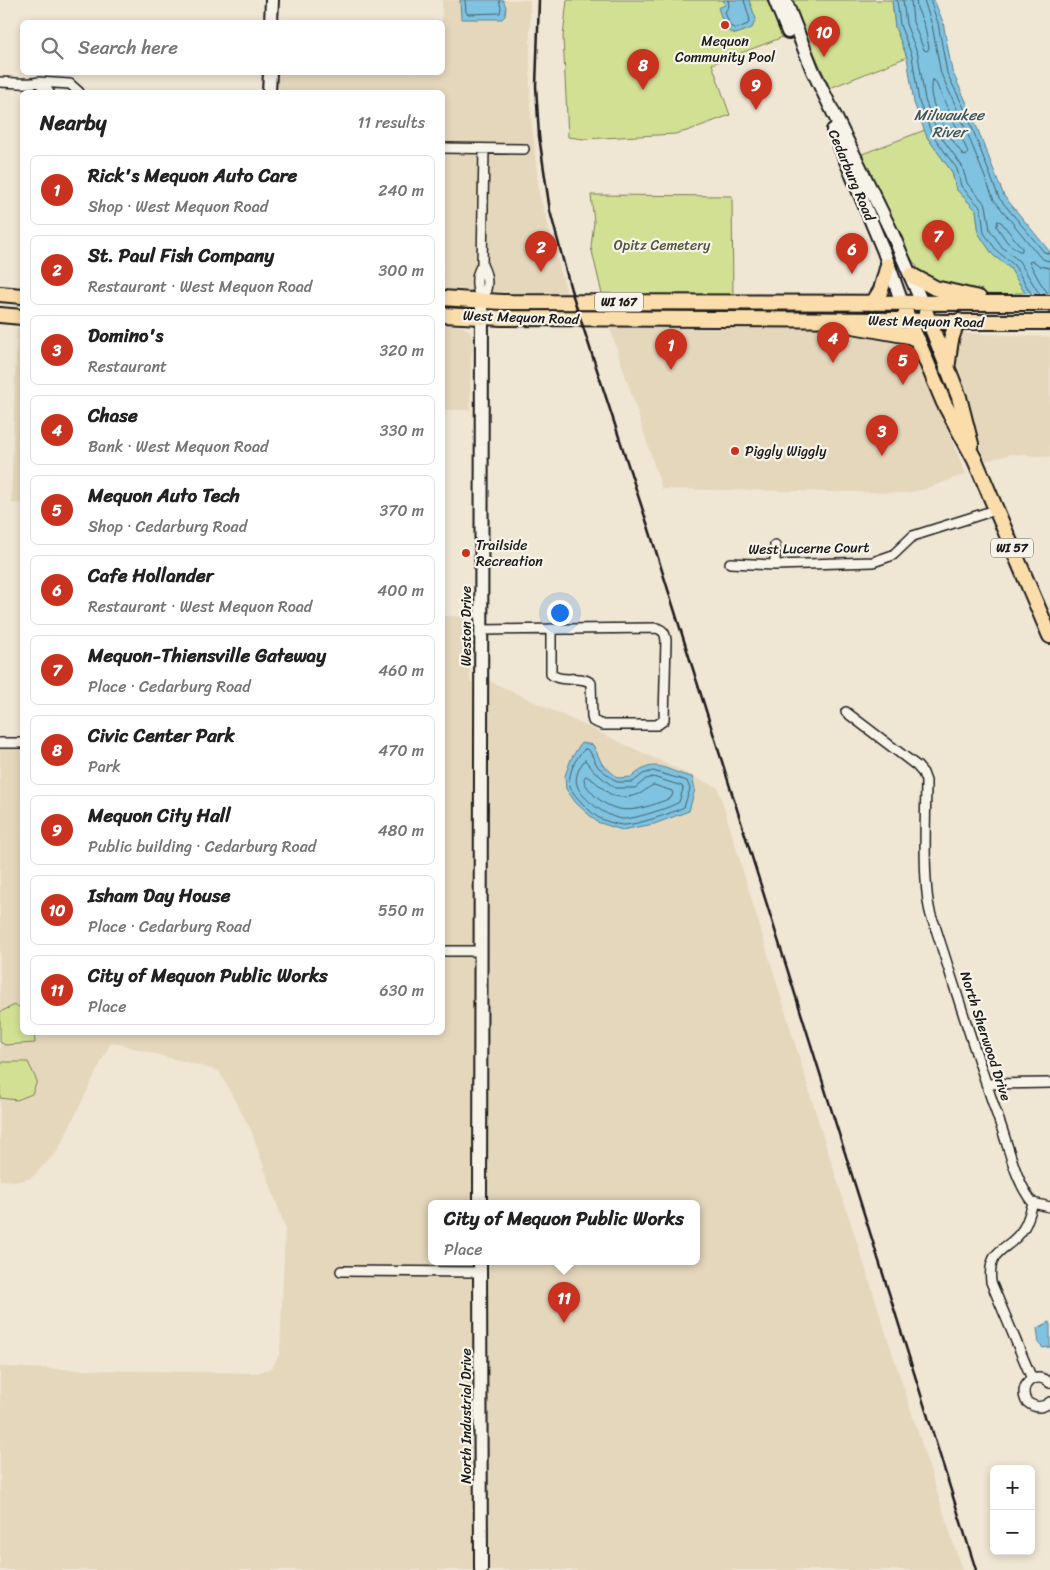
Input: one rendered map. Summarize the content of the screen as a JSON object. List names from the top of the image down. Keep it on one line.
{"streets":{"main road":["Cedarburg Road","WI 167","West Mequon Road","WI 57"],"street":["West Lucerne Court","Weston Drive","North Sherwood Drive","North Industrial Drive"]},"crossings":[["Cedarburg Road","West Mequon Road"],["Cedarburg Road","West Lucerne Court"],["West Mequon Road","Weston Drive"]],"water":["Milwaukee River"],"parks":["Opitz Cemetery"],"places":["Mequon Community Pool","Piggly Wiggly","Trailside Recreation"],"page":{"pins":["10","8","9","7","2","6","4","1","5","3","11"],"search":"Search here","heading":["Nearby","11 results"],"list":[{"mark":"1","name":"Rick's Mequon Auto Care","note":"Shop · West Mequon Road","value":"240 m"},{"mark":"2","name":"St. Paul Fish Company","note":"Restaurant · West Mequon Road","value":"300 m"},{"mark":"3","name":"Domino's","note":"Restaurant","value":"320 m"},{"mark":"4","name":"Chase","note":"Bank · West Mequon Road","value":"330 m"},{"mark":"5","name":"Mequon Auto Tech","note":"Shop · Cedarburg Road","value":"370 m"},{"mark":"6","name":"Cafe Hollander","note":"Restaurant · West Mequon Road","value":"400 m"},{"mark":"7","name":"Mequon-Thiensville Gateway","note":"Place · Cedarburg Road","value":"460 m"},{"mark":"8","name":"Civic Center Park","note":"Park","value":"470 m"},{"mark":"9","name":"Mequon City Hall","note":"Public building · Cedarburg Road","value":"480 m"},{"mark":"10","name":"Isham Day House","note":"Place · Cedarburg Road","value":"550 m"},{"mark":"11","name":"City of Mequon Public Works","note":"Place","value":"630 m"}],"popup":["City of Mequon Public Works","Place"],"map_buttons":["+","−"]}}
